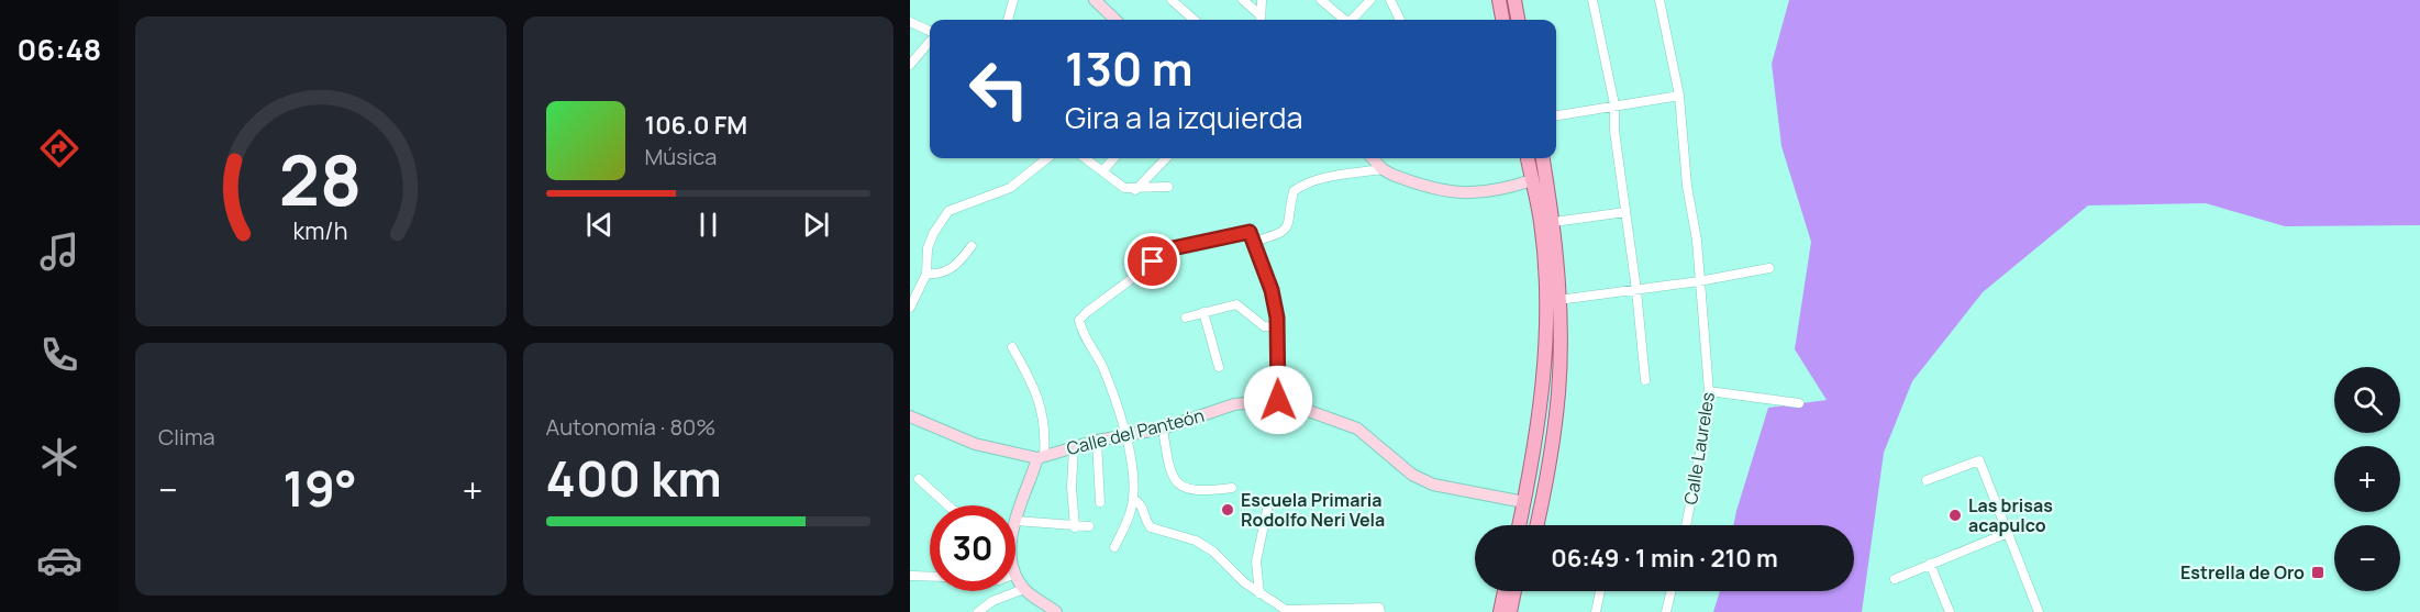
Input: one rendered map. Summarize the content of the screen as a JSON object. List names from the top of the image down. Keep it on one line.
{"streets":{"street":["Calle del Panteón","Calle Laureles"]},"places":{"other":["Escuela Primaria Rodolfo Neri Vela","Las brisas acapulco"],"transit":["Estrella de Oro"]},"page":{"tabs":"06:48","turn":["130 m","Gira a la izquierda"],"song":["106.0 FM","Música"],"tile":["Clima",["Autonomía · 80%","400 km"]],"map_buttons":["+","−"],"heat":["−","19°","+"],"limit":"30","trip":"06:49 · 1 min · 210 m","gauge":["28","km/h"]}}
